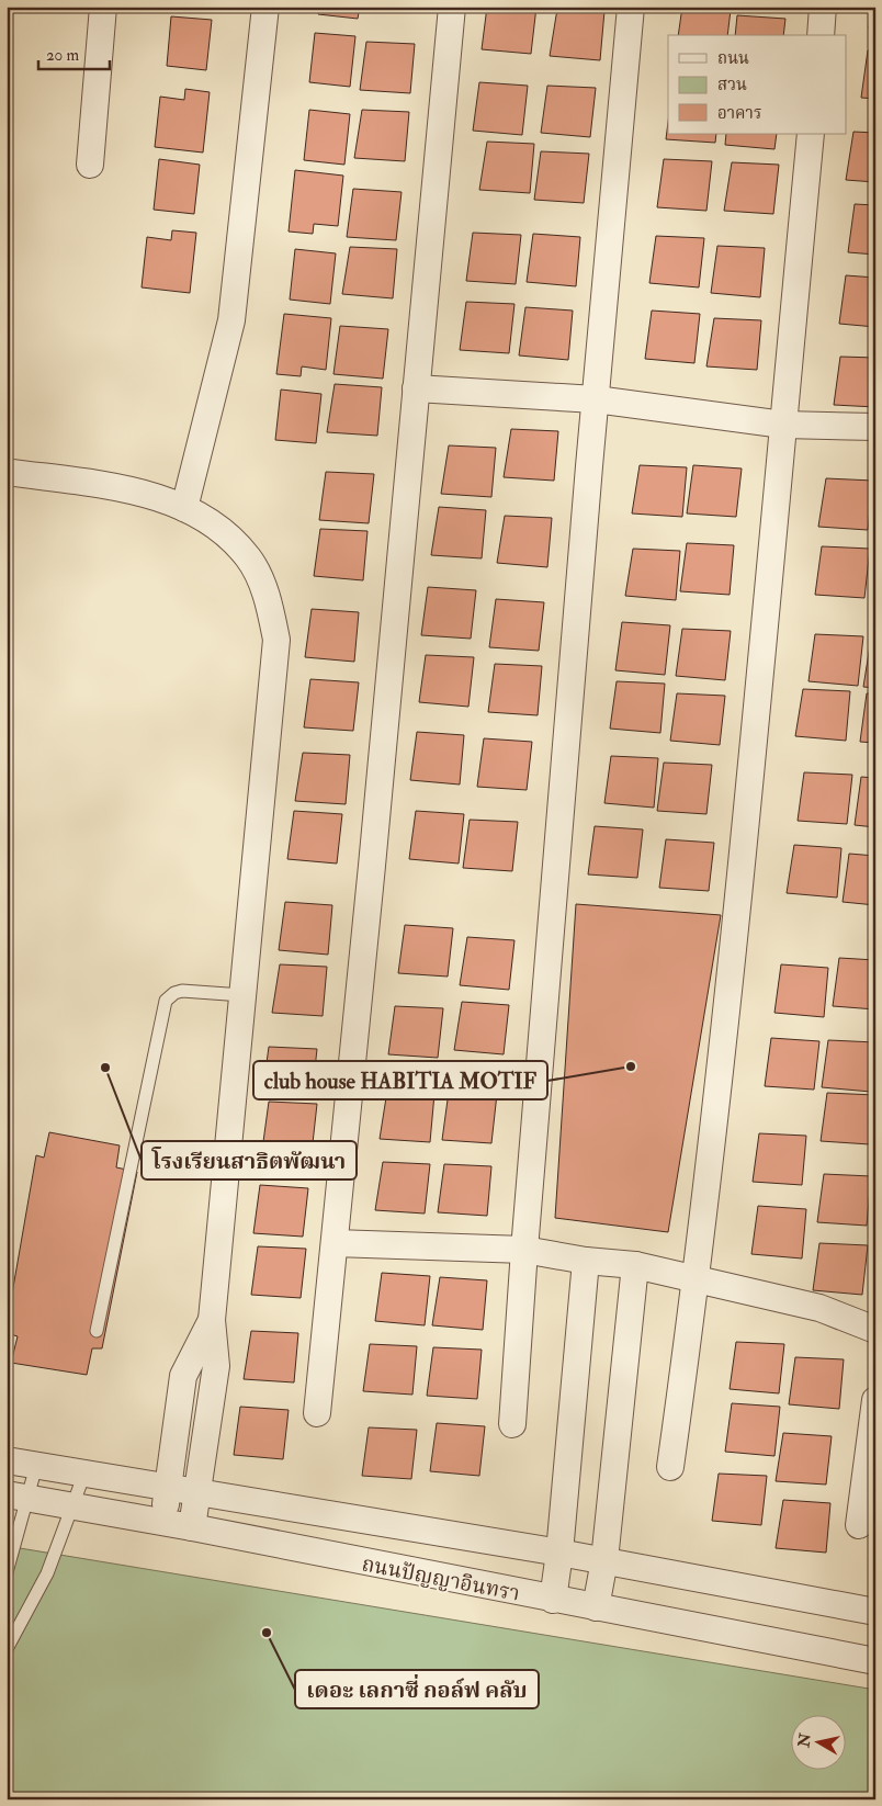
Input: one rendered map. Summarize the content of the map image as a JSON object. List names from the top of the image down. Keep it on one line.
{"streets":{"street":["ถนนปัญญาอินทรา"]},"places":["club house HABITIA MOTIF","โรงเรียนสาธิตพัฒนา","เดอะ เลกาซี่ กอล์ฟ คลับ"],"legend":["ถนน","สวน","อาคาร"],"scale_bar":"20 m","north":"left"}
